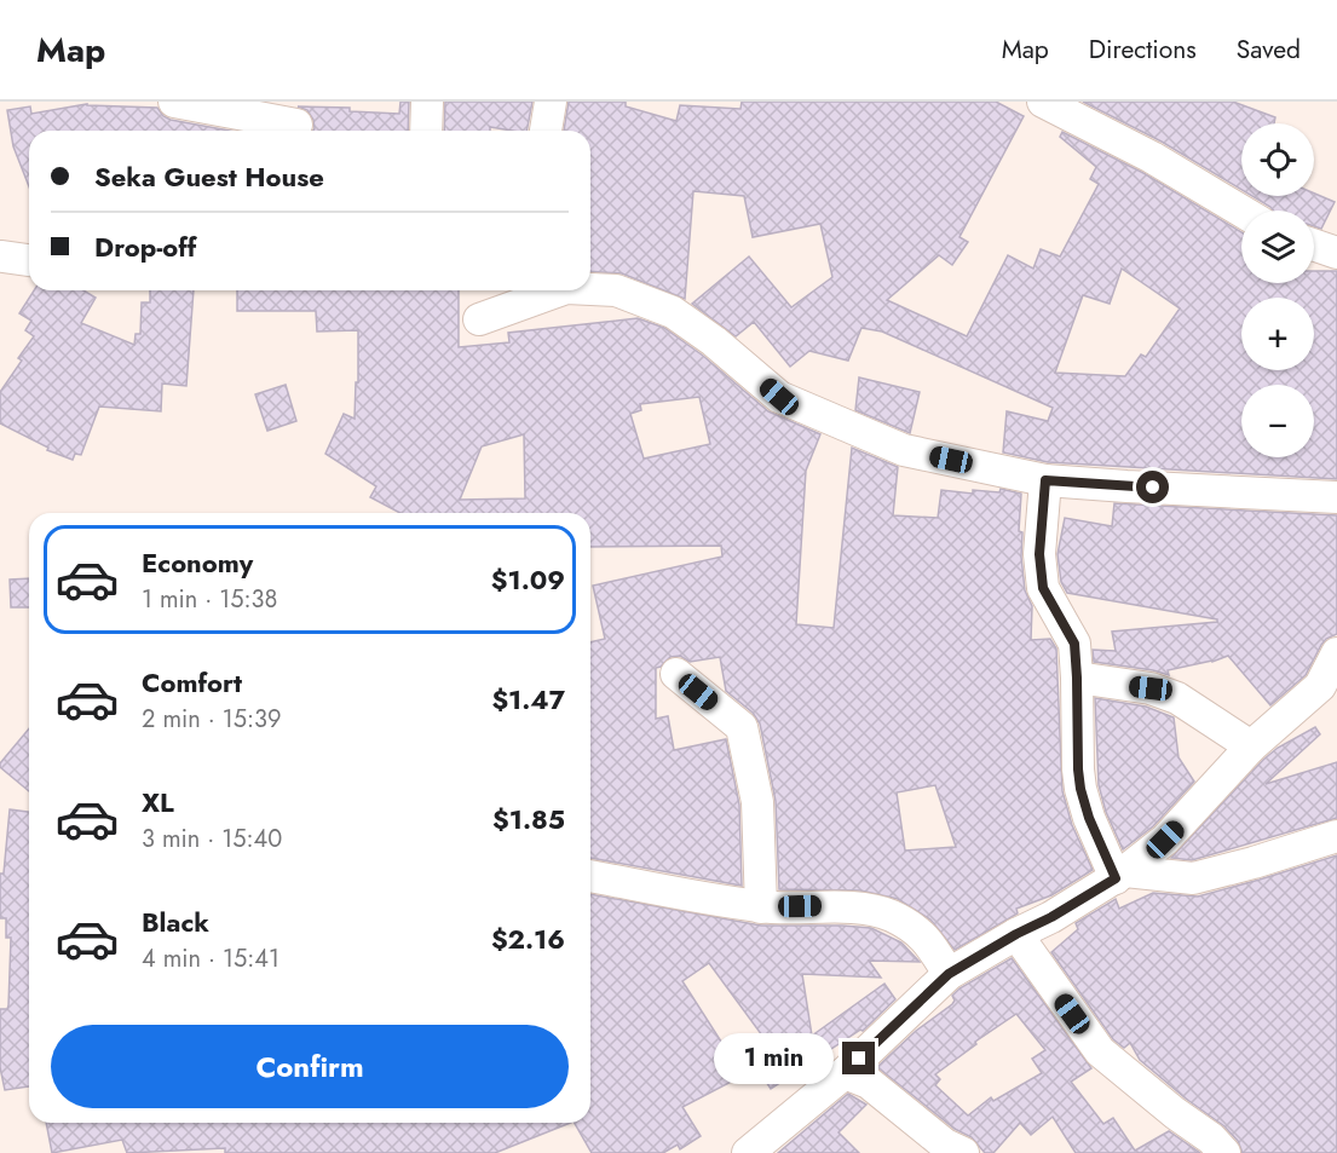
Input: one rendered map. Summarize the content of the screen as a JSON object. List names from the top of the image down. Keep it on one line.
{"page":{"header":"Map","nav":["Map","Directions","Saved"],"map_buttons":["+","−"],"banner":["Seka Guest House","Drop-off"],"list":[{"name":"Economy","note":"1 min · 15:38","value":"$1.09"},{"name":"Comfort","note":"2 min · 15:39","value":"$1.47"},{"name":"XL","note":"3 min · 15:40","value":"$1.85"},{"name":"Black","note":"4 min · 15:41","value":"$2.16"}],"buttons":"Confirm","bubble":"1 min"}}
